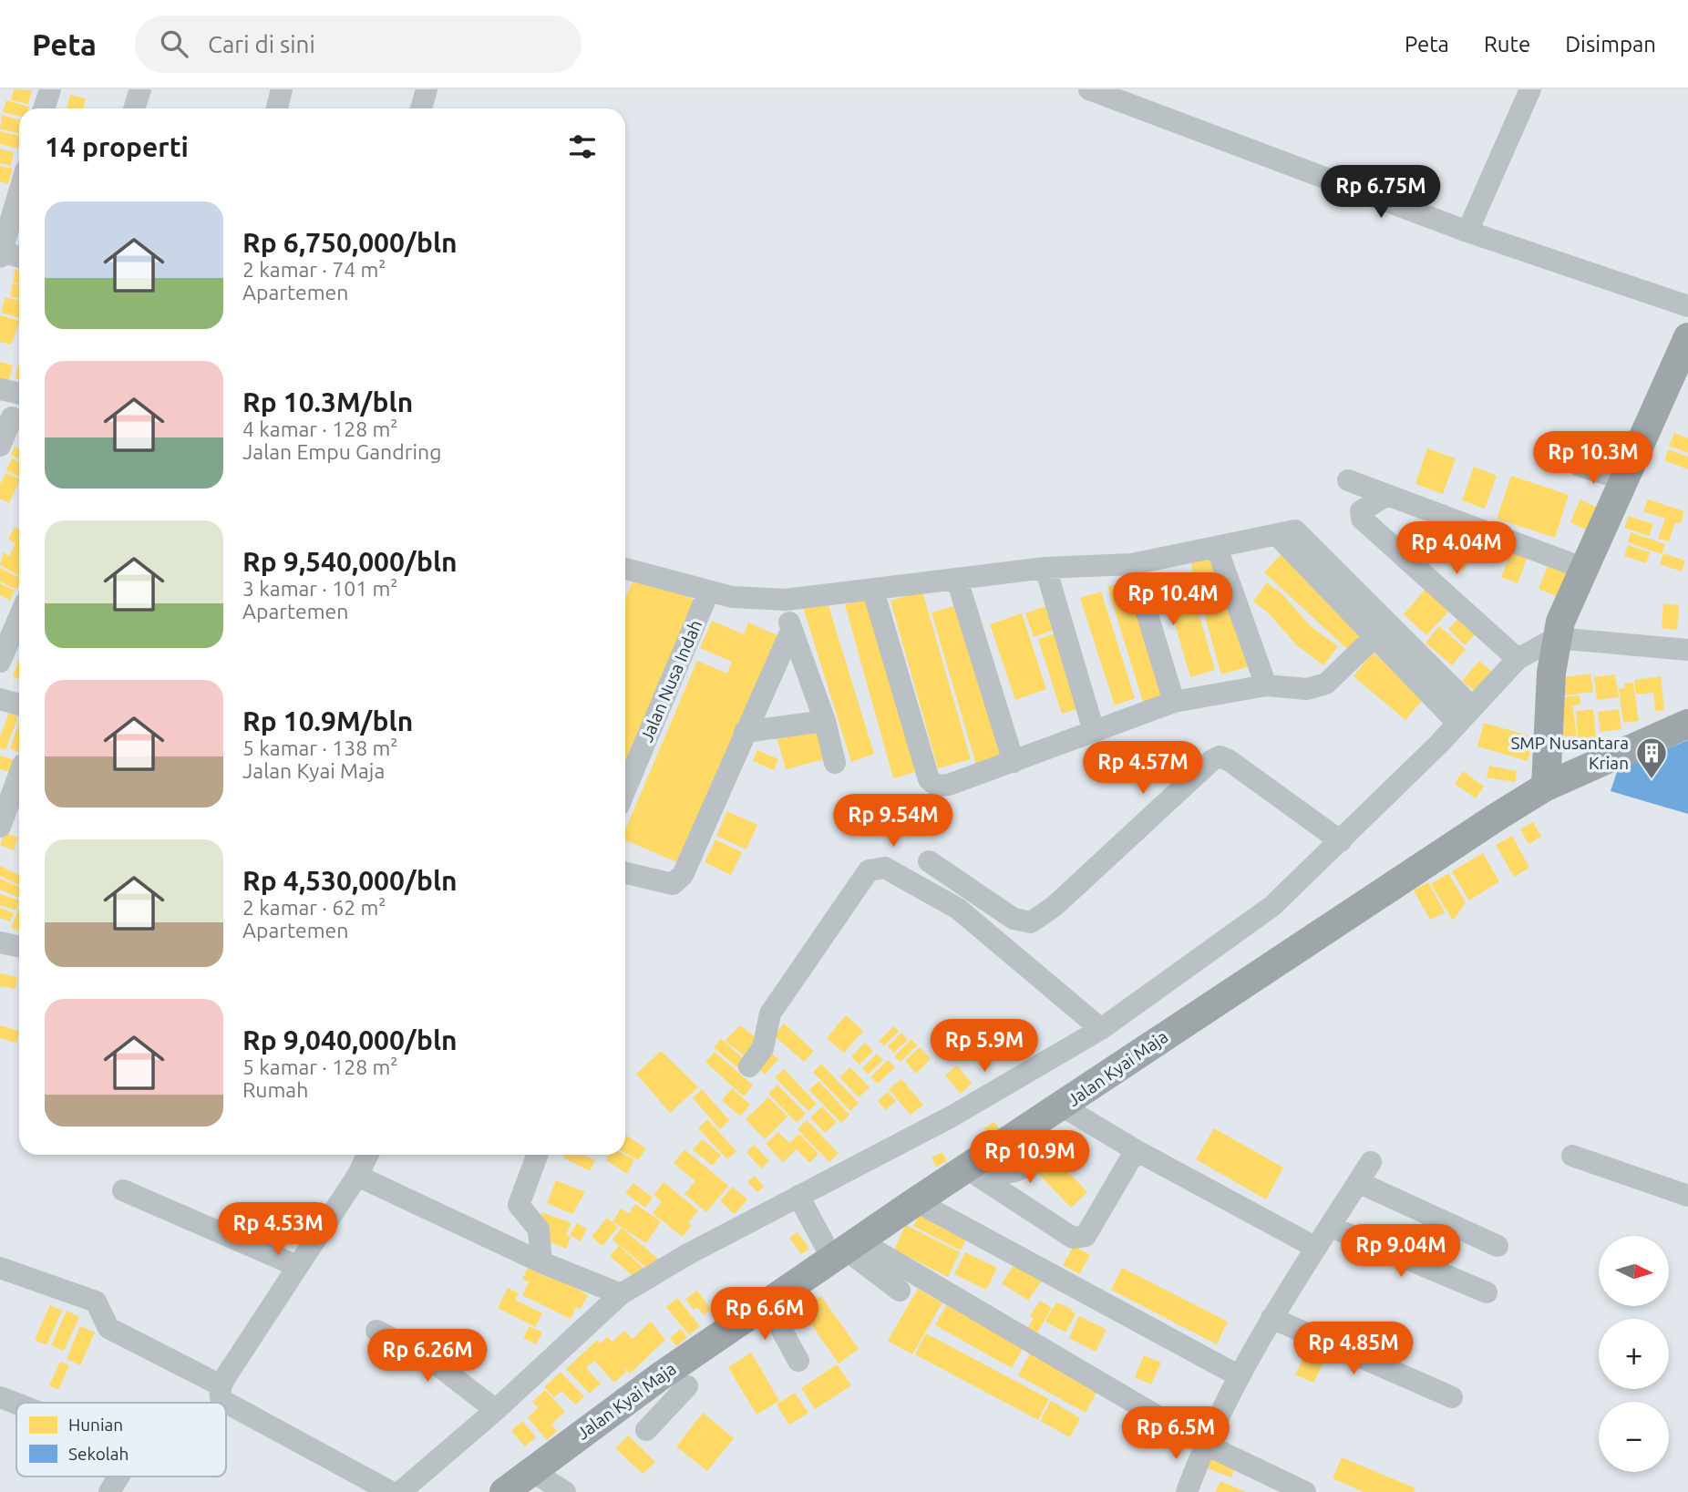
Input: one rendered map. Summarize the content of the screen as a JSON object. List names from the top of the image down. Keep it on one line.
{"streets":{"main road":["Jalan Kyai Maja"],"street":["Jalan Nusa Indah"]},"places":{"building":["SMP Nusantara Krian"]},"legend":["Hunian","Sekolah"],"north":"right","page":{"header":"Peta","search":"Cari di sini","nav":["Peta","Rute","Disimpan"],"heading":"14 properti","price":["Rp 6.75M","Rp 10.3M","Rp 4.04M","Rp 10.4M","Rp 4.57M","Rp 9.54M","Rp 5.9M","Rp 10.9M","Rp 4.53M","Rp 9.04M","Rp 6.6M","Rp 4.85M","Rp 6.26M","Rp 6.5M"],"list":[{"name":"Rp 6,750,000/bln","note":"2 kamar · 74 m² · Apartemen"},{"name":"Rp 10.3M/bln","note":"4 kamar · 128 m² · Jalan Empu Gandring"},{"name":"Rp 9,540,000/bln","note":"3 kamar · 101 m² · Apartemen"},{"name":"Rp 10.9M/bln","note":"5 kamar · 138 m² · Jalan Kyai Maja"},{"name":"Rp 4,530,000/bln","note":"2 kamar · 62 m² · Apartemen"},{"name":"Rp 9,040,000/bln","note":"5 kamar · 128 m² · Rumah"}],"map_buttons":["+","−"]}}
